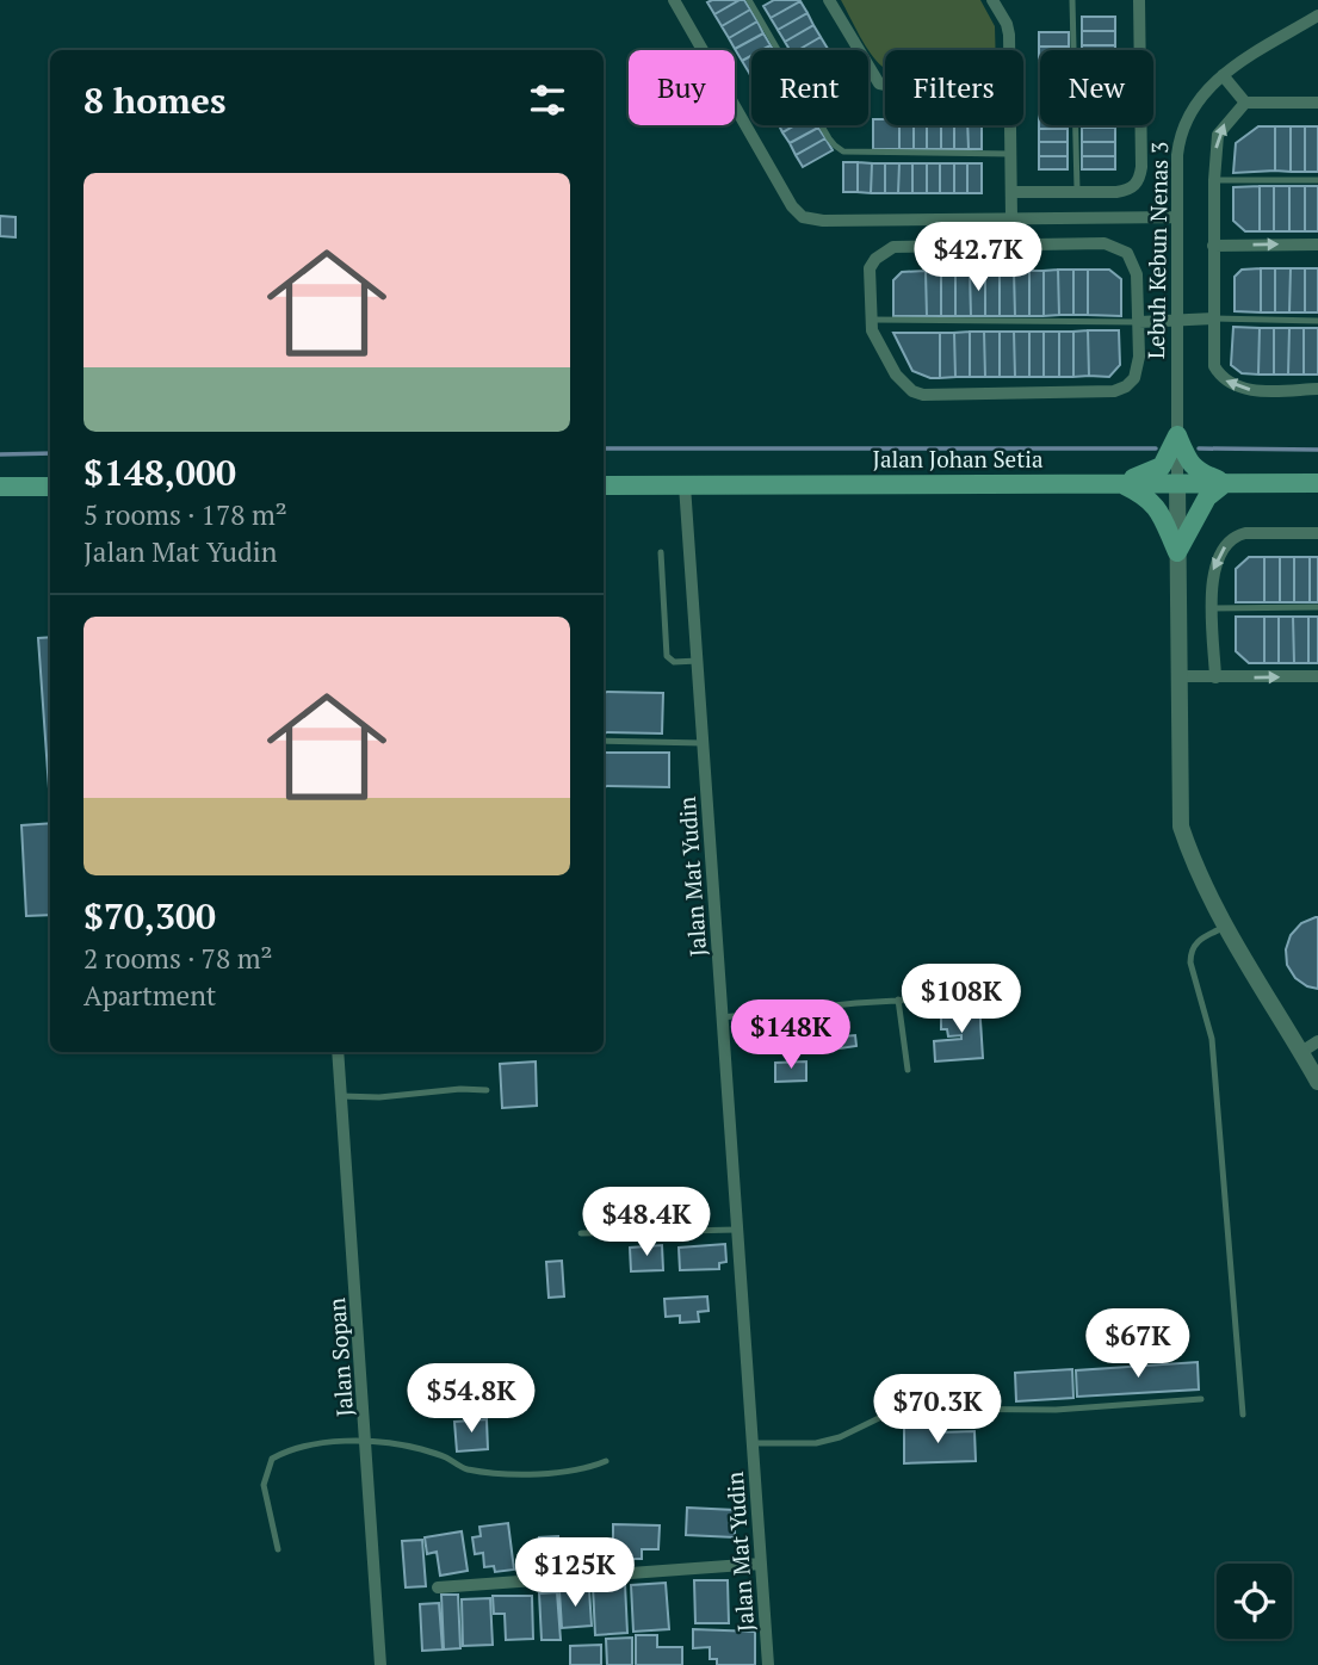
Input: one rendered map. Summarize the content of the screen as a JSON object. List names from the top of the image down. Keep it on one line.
{"streets":{"main road":["Jalan Johan Setia"],"street":["Lebuh Kebun Nenas 3","Jalan Mat Yudin","Jalan Sopan"]},"crossings":[["Lebuh Kebun Nenas 3","Jalan Johan Setia"],["Jalan Johan Setia","Jalan Mat Yudin"]],"page":{"chip":["Buy","Rent","Filters","New"],"heading":"8 homes","list":[{"name":"$148,000","note":"5 rooms · 178 m² · Jalan Mat Yudin"},{"name":"$70,300","note":"2 rooms · 78 m² · Apartment"}],"price":["$42.7K","$108K","$148K","$48.4K","$67K","$54.8K","$70.3K","$125K"]}}
